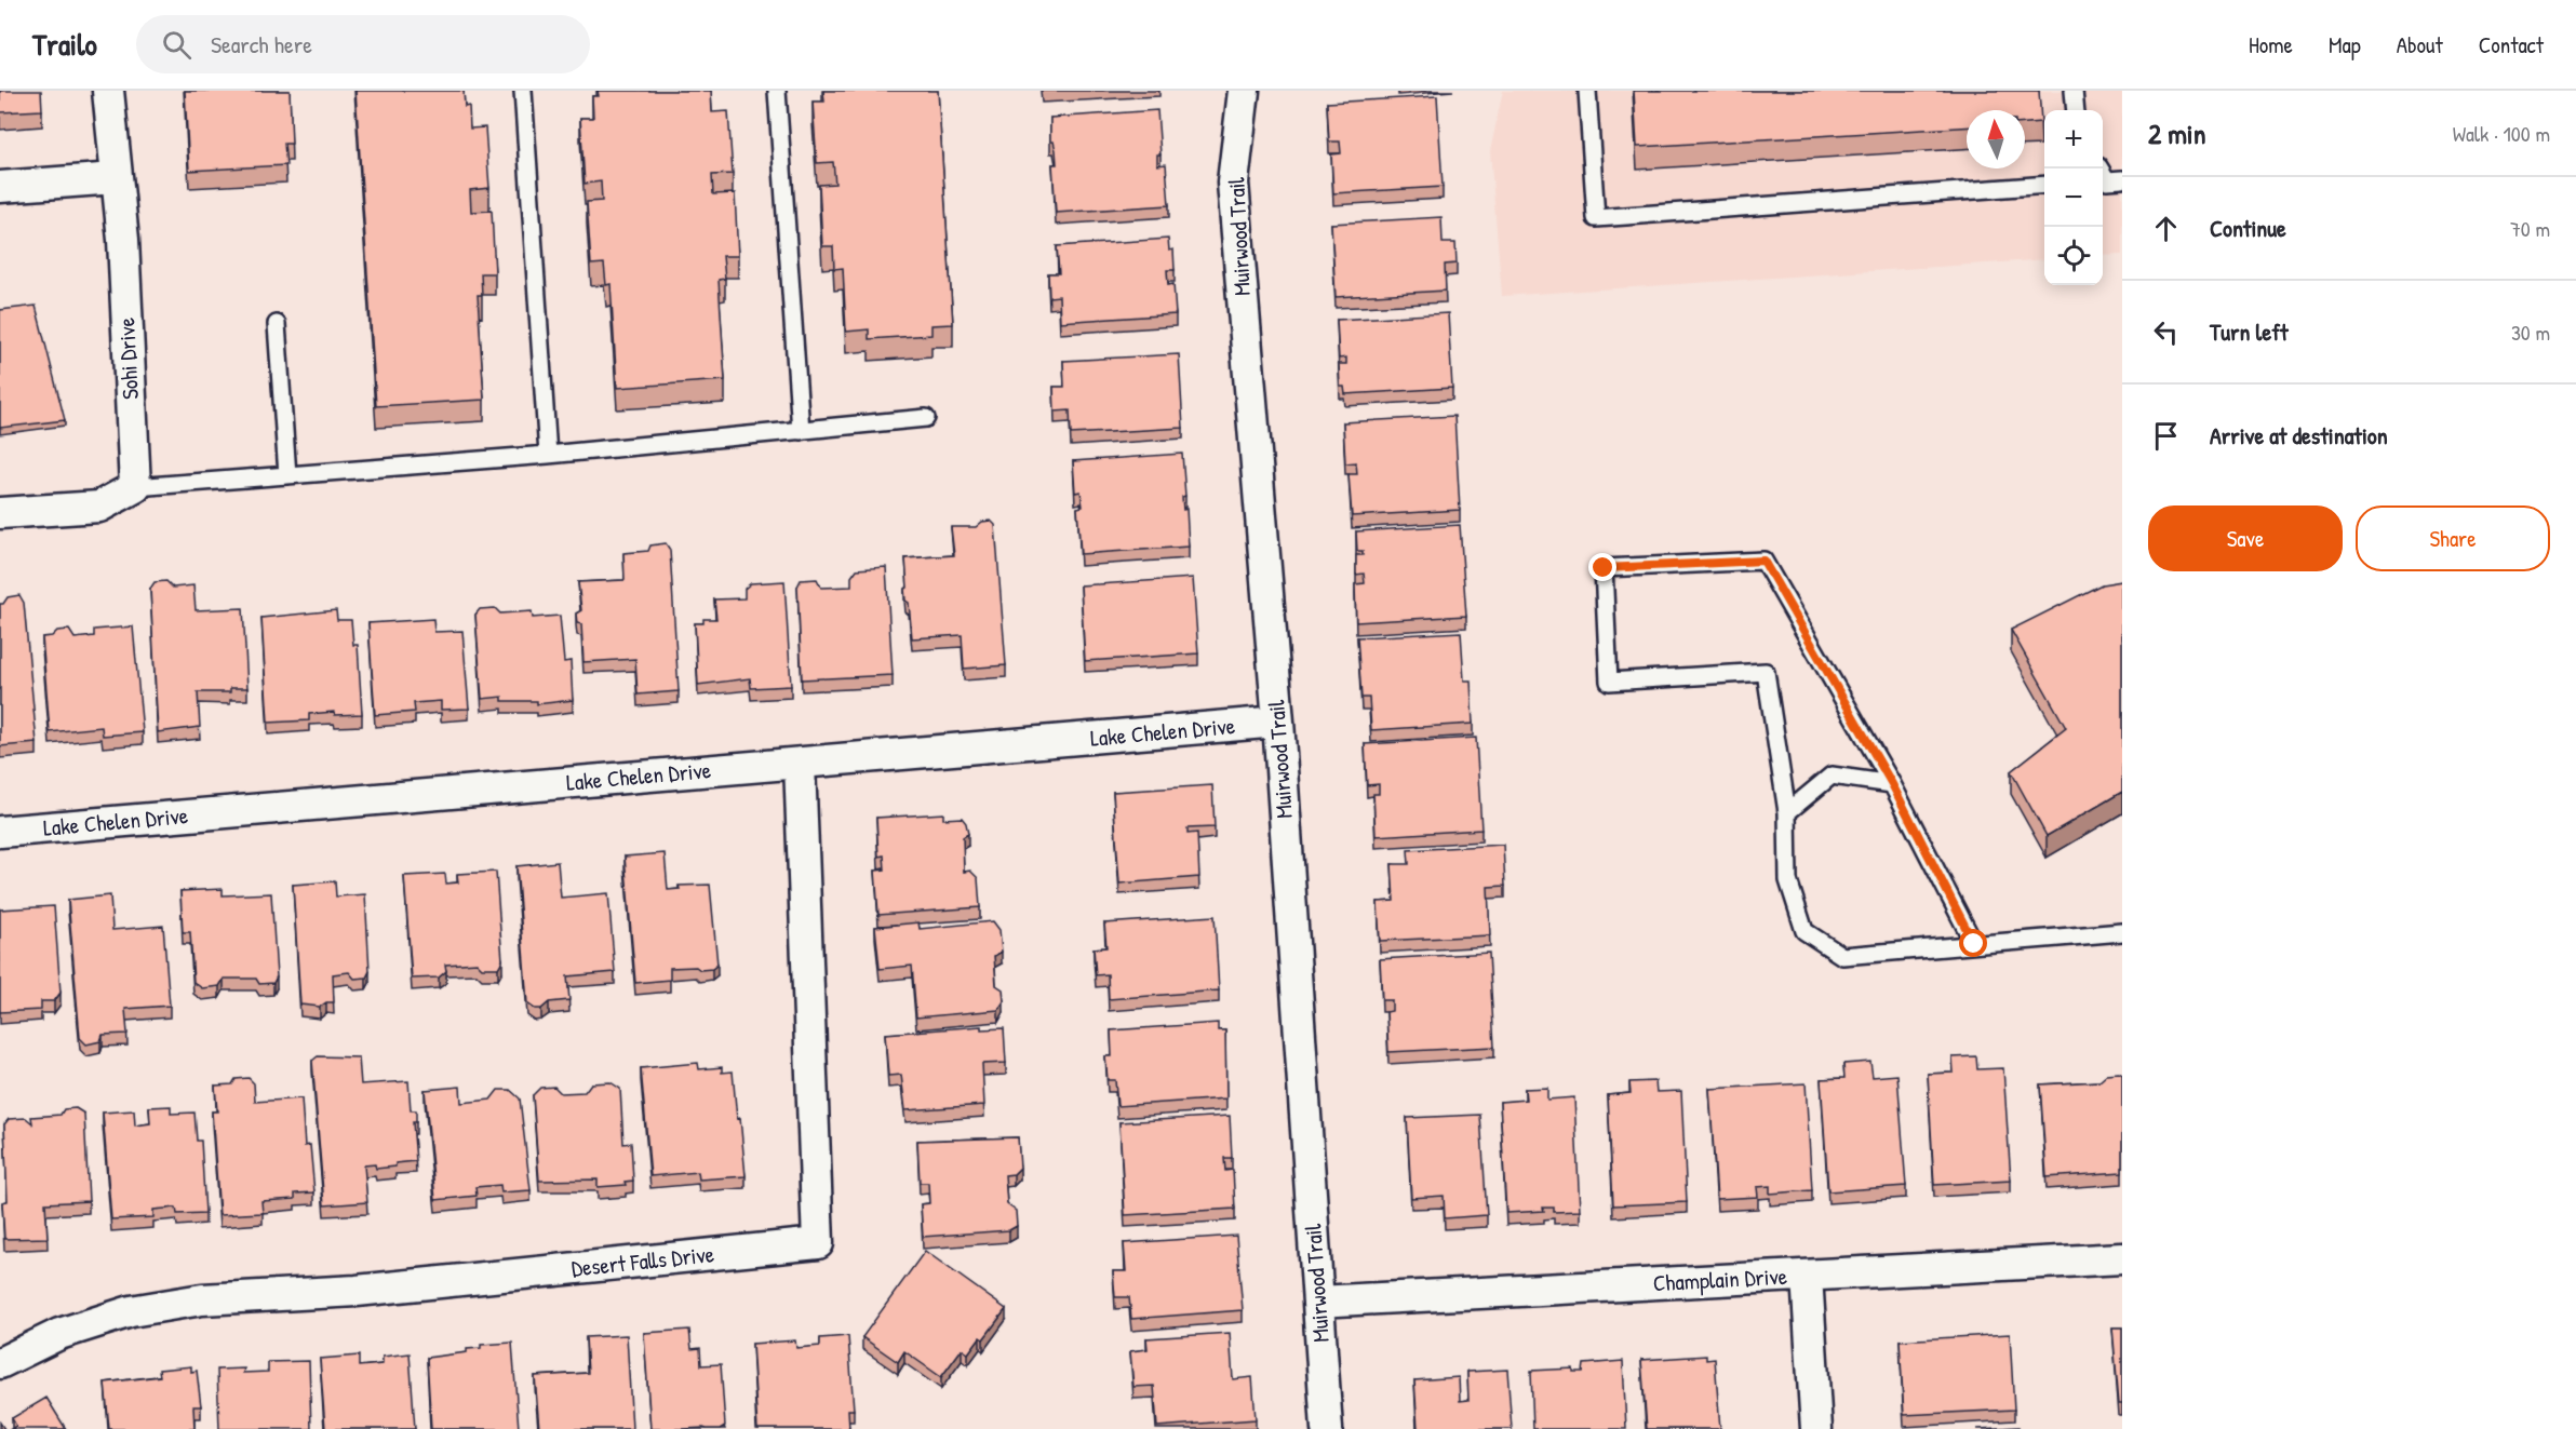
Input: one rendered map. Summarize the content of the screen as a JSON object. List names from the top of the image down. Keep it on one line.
{"streets":{"street":["Muirwood Trail","Sohi Drive","Lake Chelen Drive","Desert Falls Drive","Champlain Drive"]},"crossings":[["Muirwood Trail","Lake Chelen Drive"],["Muirwood Trail","Champlain Drive"],["Lake Chelen Drive","Desert Falls Drive"]],"north":"top","page":{"header":"Trailo","search":"Search here","nav":["Home","Map","About","Contact"],"heading":["2 min","Walk · 100 m"],"map_buttons":["+","−"],"list":[["Continue","70 m"],["Turn left","30 m"],"Arrive at destination"],"buttons":["Save","Share"]}}
